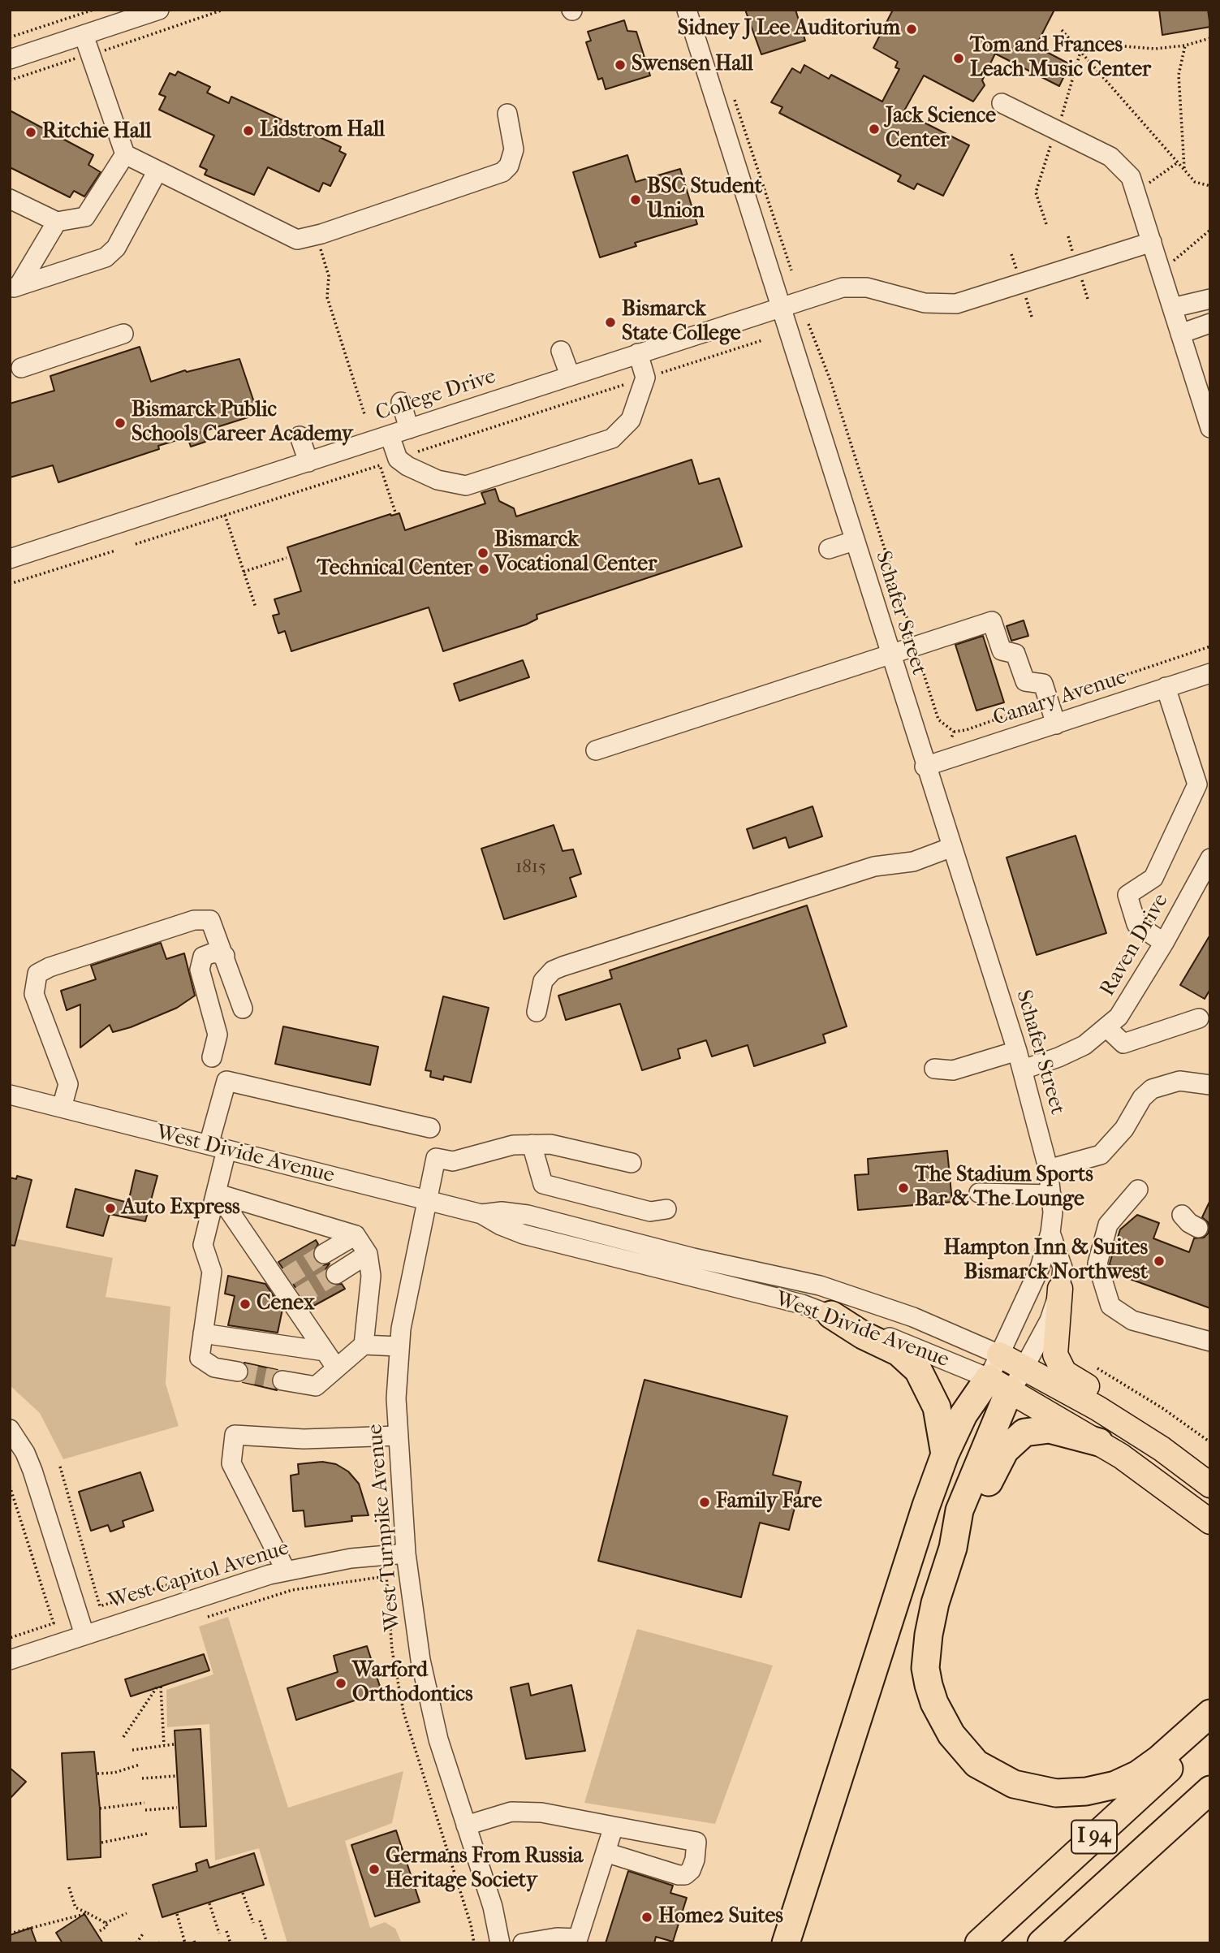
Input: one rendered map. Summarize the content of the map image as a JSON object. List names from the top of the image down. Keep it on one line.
{"streets":{"highway":["I 94"],"main road":["West Divide Avenue"],"street":["College Drive","Schafer Street","Canary Avenue","Raven Drive","West Turnpike Avenue","West Capitol Avenue"]},"crossings":[["College Drive","Schafer Street"],["Schafer Street","Canary Avenue"],["Schafer Street","Raven Drive"],["Schafer Street","West Divide Avenue"],["West Divide Avenue","West Turnpike Avenue"],["West Turnpike Avenue","West Capitol Avenue"]],"places":["Sidney J Lee Auditorium","Tom and Frances Leach Music Center","Swensen Hall","Jack Science Center","Lidstrom Hall","Ritchie Hall","BSC Student Union","Bismarck State College","Bismarck Public Schools Career Academy","Bismarck Vocational Center","Technical Center","The Stadium Sports Bar & The Lounge","Auto Express","Hampton Inn & Suites Bismarck Northwest","Cenex","Family Fare","Warford Orthodontics","Germans From Russia Heritage Society","Home2 Suites"],"house_numbers":["1815"]}
